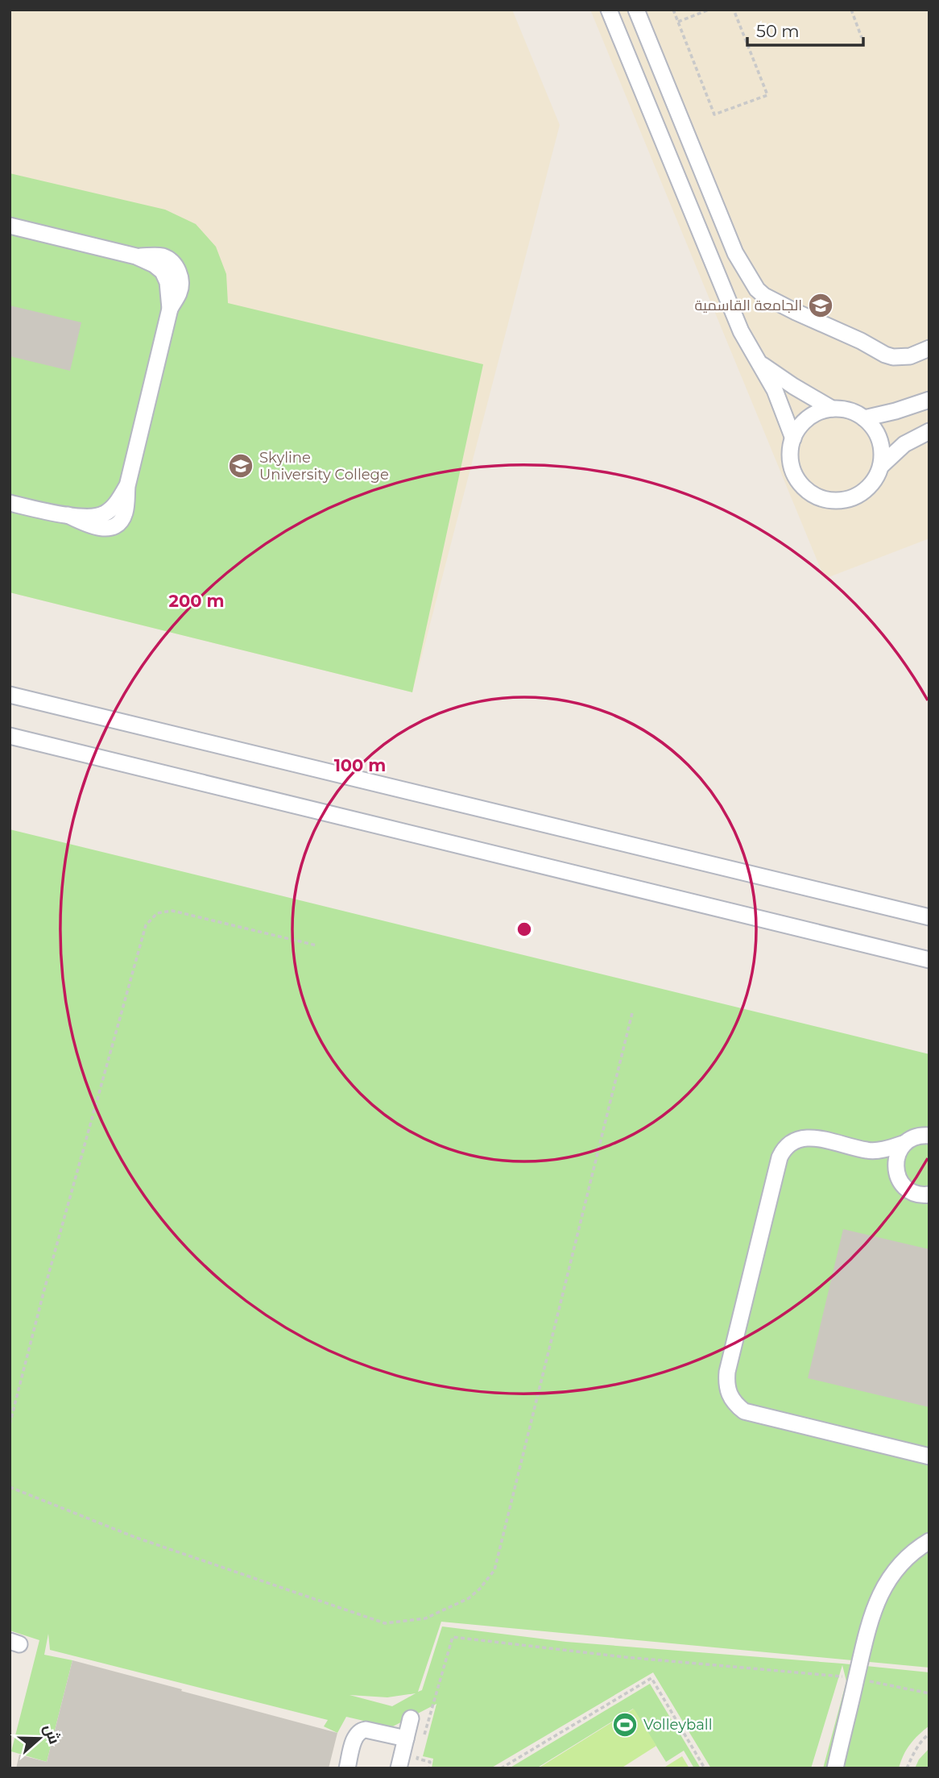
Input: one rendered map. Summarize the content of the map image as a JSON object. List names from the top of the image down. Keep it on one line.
{"places":{"school or university":["الجامعة القاسمية","Skyline University College"],"sports":["Volleyball"]},"scale_bar":"50 m","north":"right","rings":["200 m","100 m"]}
